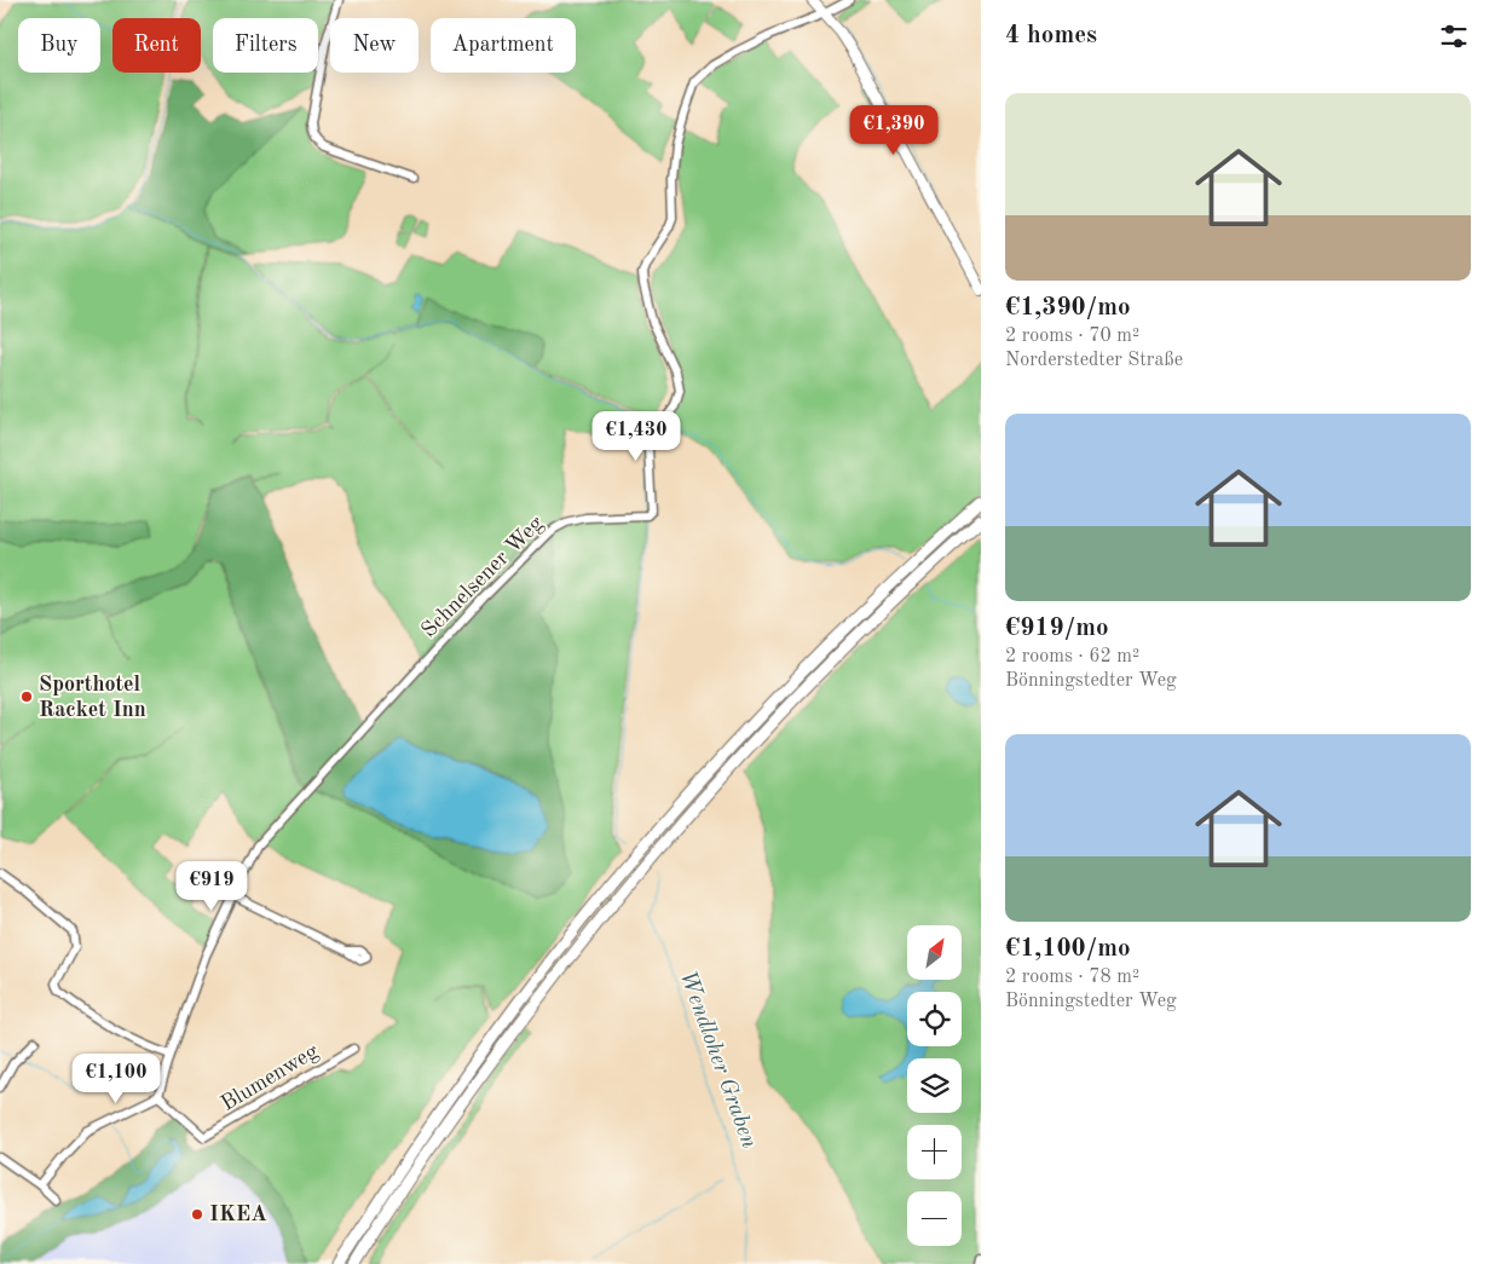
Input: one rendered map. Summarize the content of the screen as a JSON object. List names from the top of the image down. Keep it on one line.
{"streets":{"street":["Schnelsener Weg","Blumenweg"]},"water":["Wendloher Graben"],"places":["Sporthotel Racket Inn","IKEA"],"north":"top right","page":{"heading":"4 homes","chip":["Buy","Rent","Filters","New","Apartment"],"list":[{"name":"€1,390/mo","note":"2 rooms · 70 m² · Norderstedter Straße"},{"name":"€919/mo","note":"2 rooms · 62 m² · Bönningstedter Weg"},{"name":"€1,100/mo","note":"2 rooms · 78 m² · Bönningstedter Weg"}],"price":["€1,390","€1,430","€919","€1,100"],"map_buttons":["+","−"]}}
